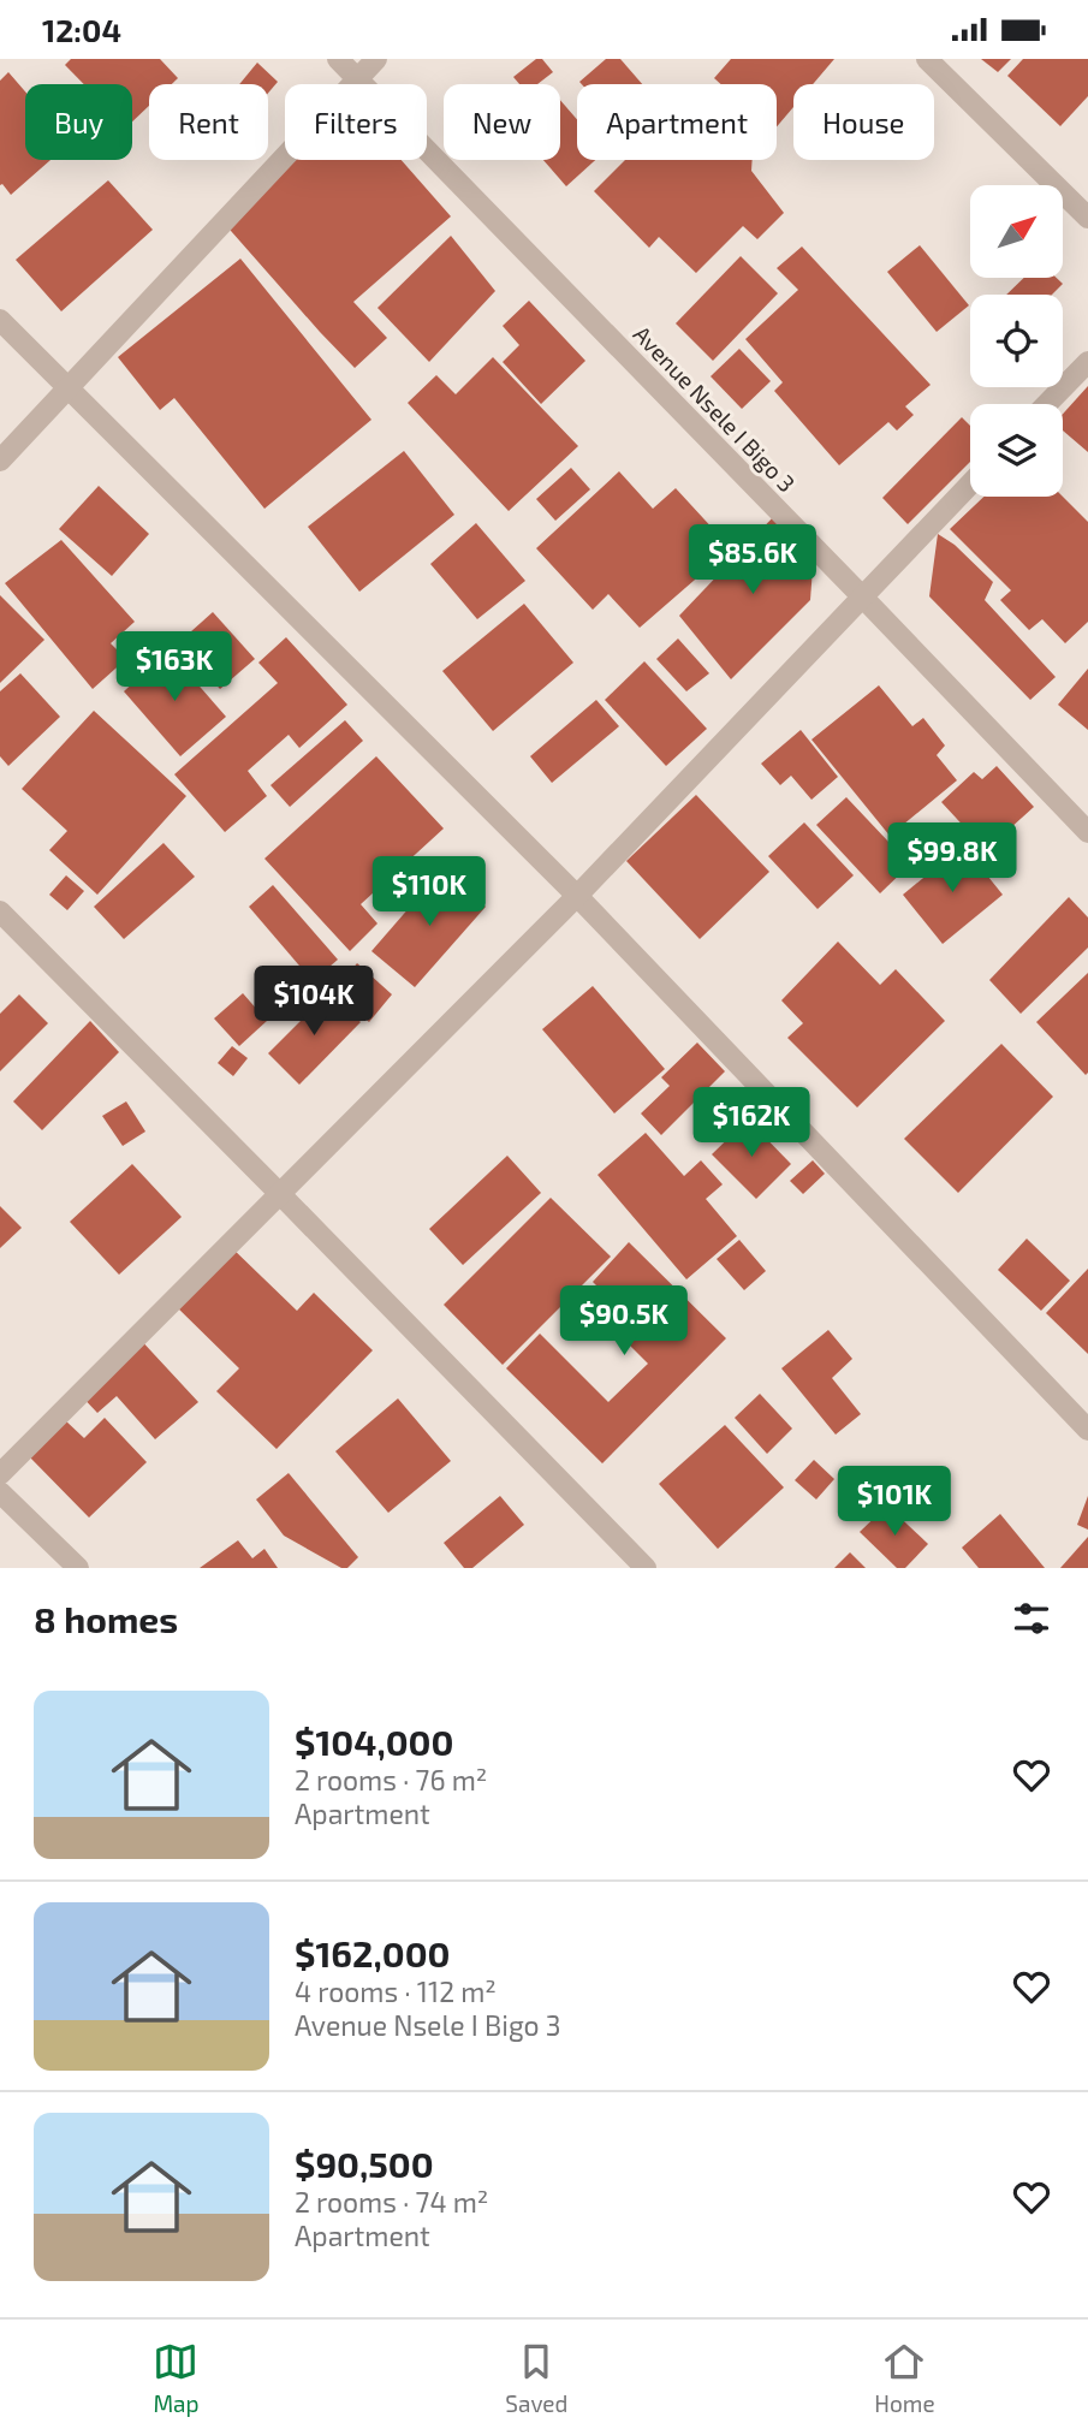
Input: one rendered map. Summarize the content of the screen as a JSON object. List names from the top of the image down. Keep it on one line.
{"streets":{"street":["Avenue Nsele I Bigo 3"]},"north":"top right","page":{"status":"12:04","chip":["Buy","Rent","Filters","New","Apartment","House"],"price":["$85.6K","$163K","$99.8K","$110K","$104K","$162K","$90.5K","$101K"],"heading":"8 homes","list":[{"name":"$104,000","note":"2 rooms · 76 m² · Apartment"},{"name":"$162,000","note":"4 rooms · 112 m² · Avenue Nsele I Bigo 3"},{"name":"$90,500","note":"2 rooms · 74 m² · Apartment"}],"tabs":["Map","Saved","Home"]}}
